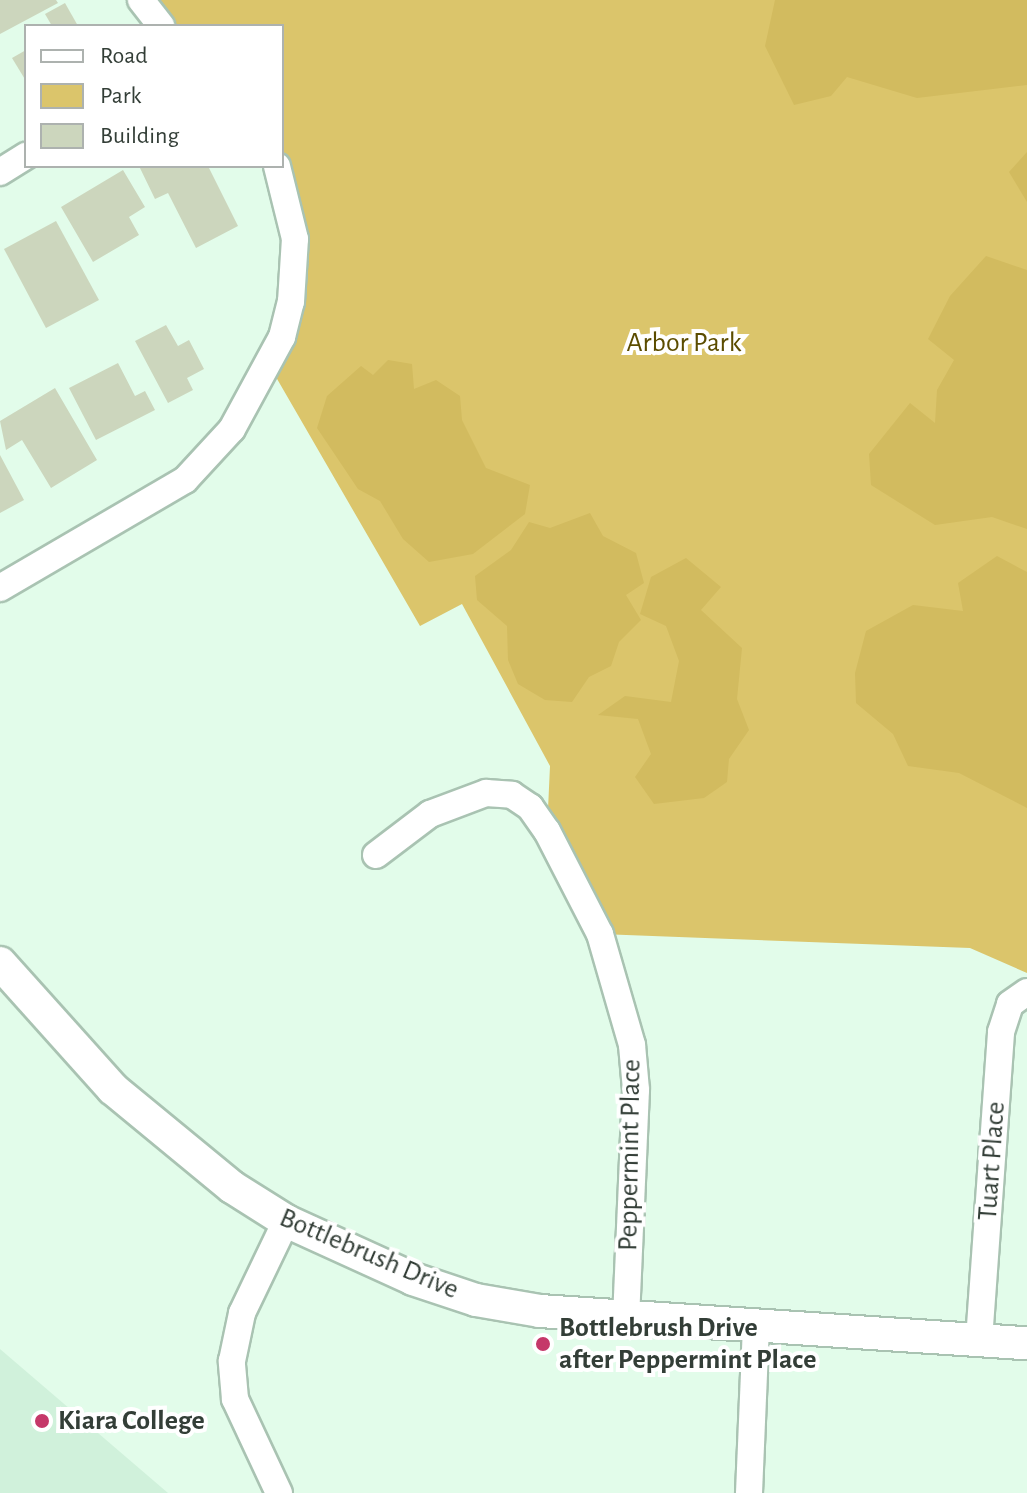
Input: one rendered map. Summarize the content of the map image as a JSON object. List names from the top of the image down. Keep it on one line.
{"streets":{"street":["Peppermint Place","Tuart Place","Bottlebrush Drive"]},"crossings":[["Peppermint Place","Bottlebrush Drive"],["Tuart Place","Bottlebrush Drive"]],"parks":["Arbor Park"],"places":["Bottlebrush Drive after Peppermint Place","Kiara College"],"legend":["Road","Park","Building"]}
